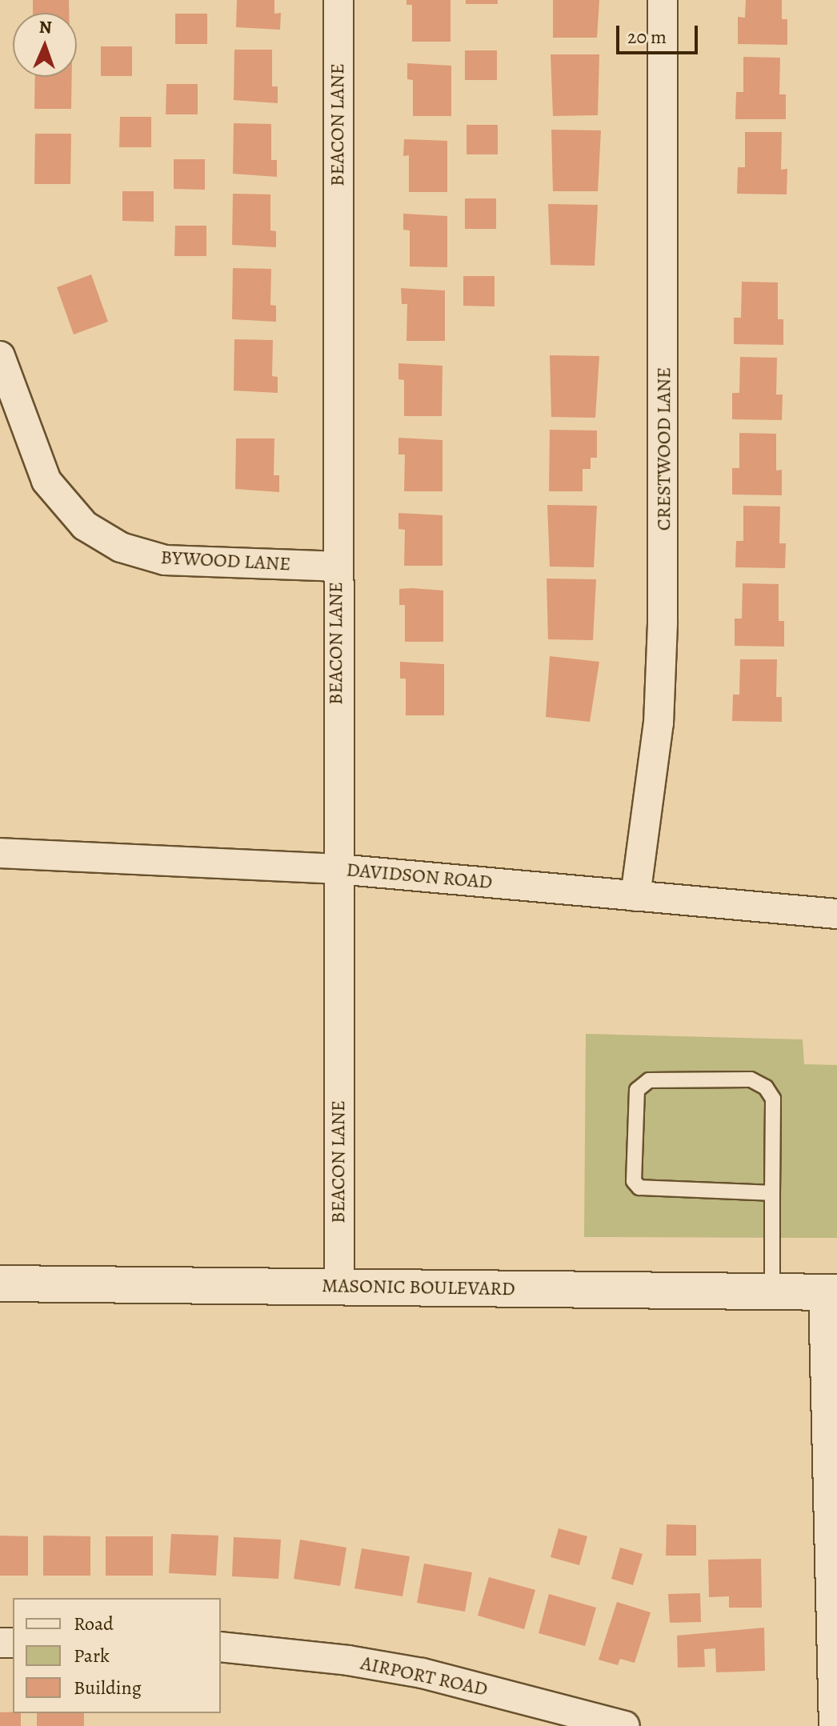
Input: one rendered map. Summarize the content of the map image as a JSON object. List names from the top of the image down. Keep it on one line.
{"streets":{"street":["BEACON LANE","CRESTWOOD LANE","BYWOOD LANE","DAVIDSON ROAD","MASONIC BOULEVARD","AIRPORT ROAD"]},"crossings":[["BEACON LANE","BYWOOD LANE"],["BEACON LANE","DAVIDSON ROAD"],["BEACON LANE","MASONIC BOULEVARD"],["CRESTWOOD LANE","DAVIDSON ROAD"]],"legend":["Road","Park","Building"],"scale_bar":"20 m","north":"top"}
